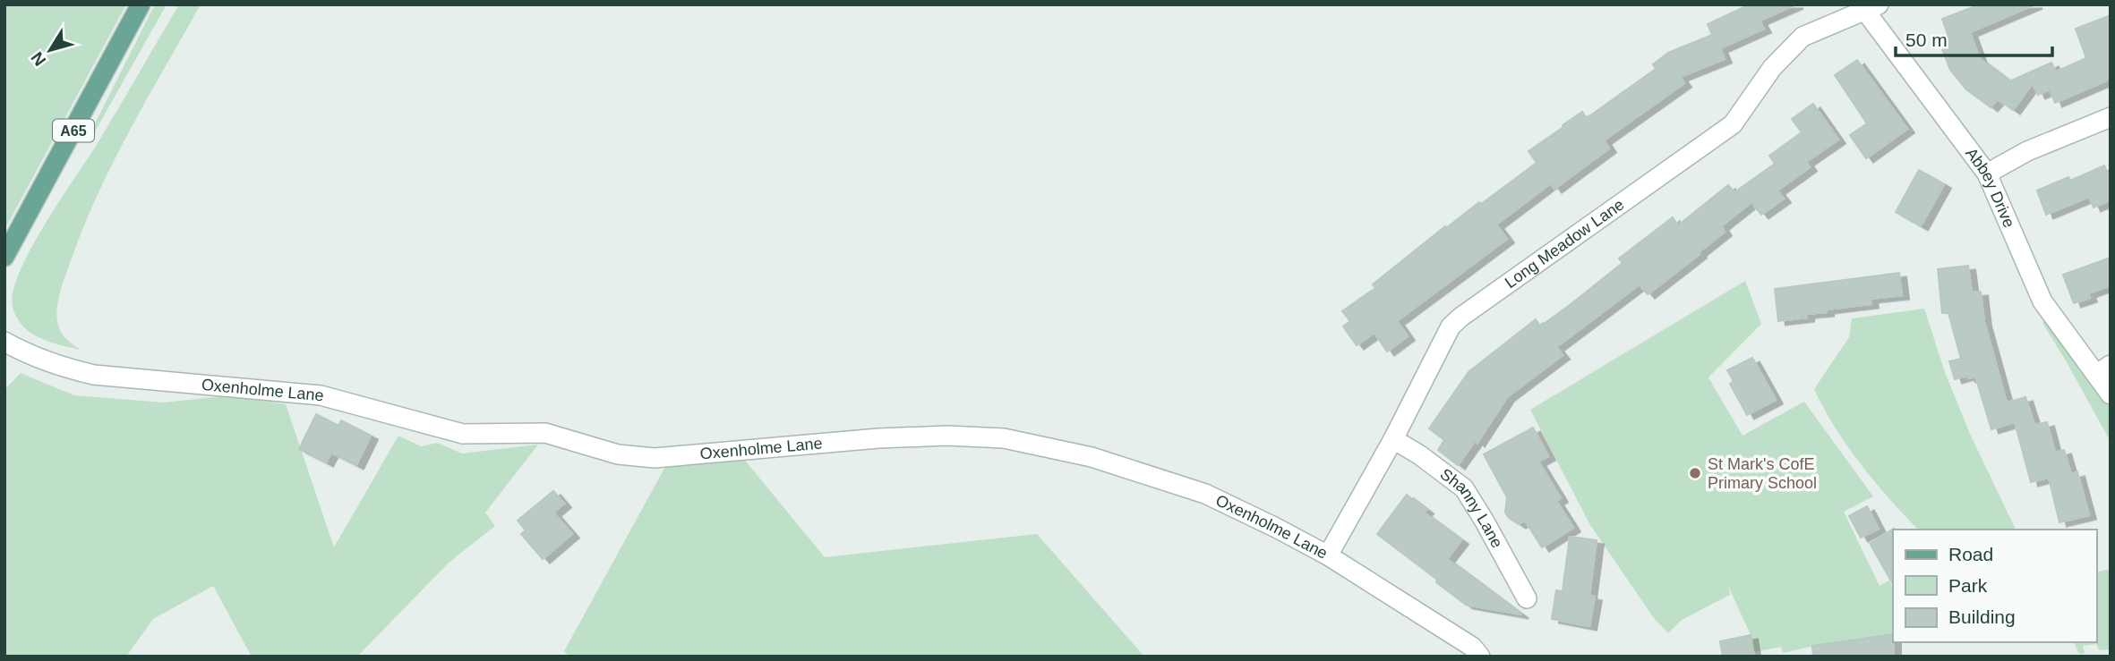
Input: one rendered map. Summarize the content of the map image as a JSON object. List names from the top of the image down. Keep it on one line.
{"streets":{"main road":["A65"],"street":["Abbey Drive","Long Meadow Lane","Oxenholme Lane","Shanny Lane"]},"crossings":[["Abbey Drive","Long Meadow Lane"],["Long Meadow Lane","Oxenholme Lane"],["Long Meadow Lane","Shanny Lane"]],"places":["St Mark's CofE Primary School"],"legend":["Road","Park","Building"],"scale_bar":"50 m","north":"bottom left"}
